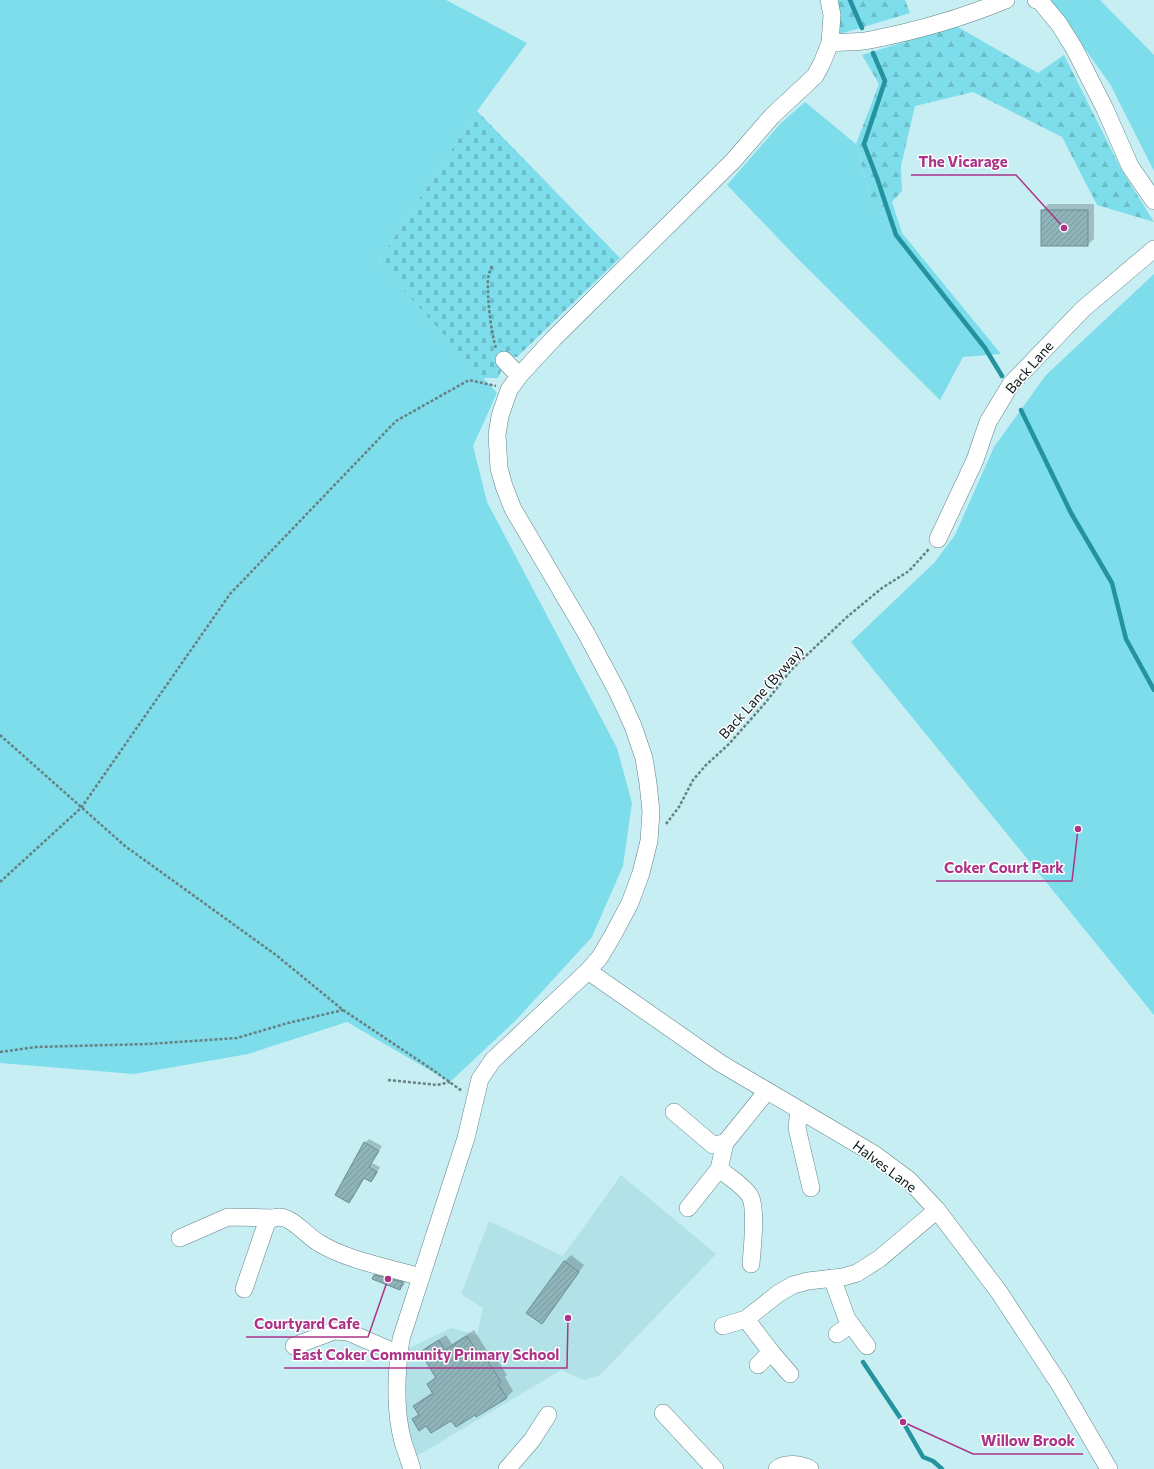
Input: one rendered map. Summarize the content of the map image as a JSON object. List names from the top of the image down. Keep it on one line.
{"streets":{"street":["Back Lane","Halves Lane"],"path":["Back Lane (Byway)"]},"crossings":[["Back Lane","Back Lane (Byway)"]],"places":["The Vicarage","Coker Court Park","Courtyard Cafe","East Coker Community Primary School","Willow Brook"]}
